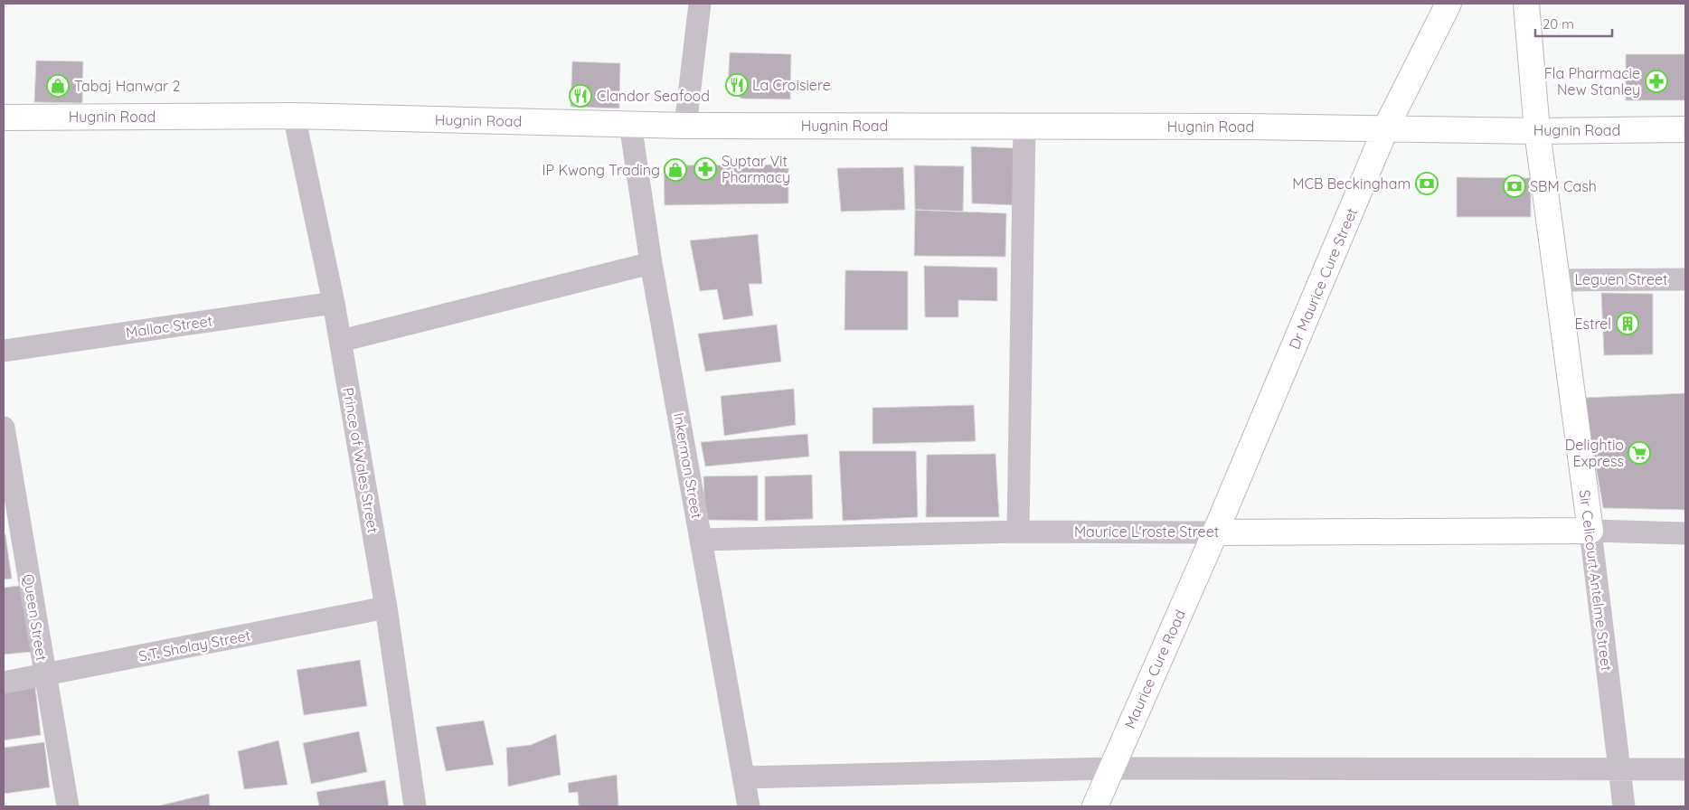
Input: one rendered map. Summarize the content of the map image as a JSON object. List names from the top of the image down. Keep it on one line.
{"streets":{"main road":["Hugnin Road","Dr Maurice Cure Street","Maurice L'roste Street","Sir Celicourt Antelme Street","Maurice Cure Road"],"street":["Leguen Street","Mallac Street","Prince of Wales Street","Inkerman Street","Queen Street","S.T. Sholay Street"]},"crossings":[["Hugnin Road","Dr Maurice Cure Street"],["Hugnin Road","Prince of Wales Street"],["Hugnin Road","Inkerman Street"],["Hugnin Road","Sir Celicourt Antelme Street"],["Dr Maurice Cure Street","Maurice L'roste Street"],["Dr Maurice Cure Street","Maurice Cure Road"],["Leguen Street","Sir Celicourt Antelme Street"],["Mallac Street","Prince of Wales Street"],["Prince of Wales Street","S.T. Sholay Street"],["Inkerman Street","Maurice L'roste Street"],["Maurice L'roste Street","Sir Celicourt Antelme Street"],["Maurice L'roste Street","Maurice Cure Road"],["Queen Street","S.T. Sholay Street"]],"places":{"pharmacy":["Fla Pharmacie New Stanley","Suptar Vit Pharmacy"],"restaurant":["La Croisiere","Clandor Seafood"],"shop":["Tabaj Hanwar 2","IP Kwong Trading"],"bank":["MCB Beckingham","SBM Cash"],"building":["Estrel"],"supermarket":["Delightio Express"]},"scale_bar":"20 m"}
